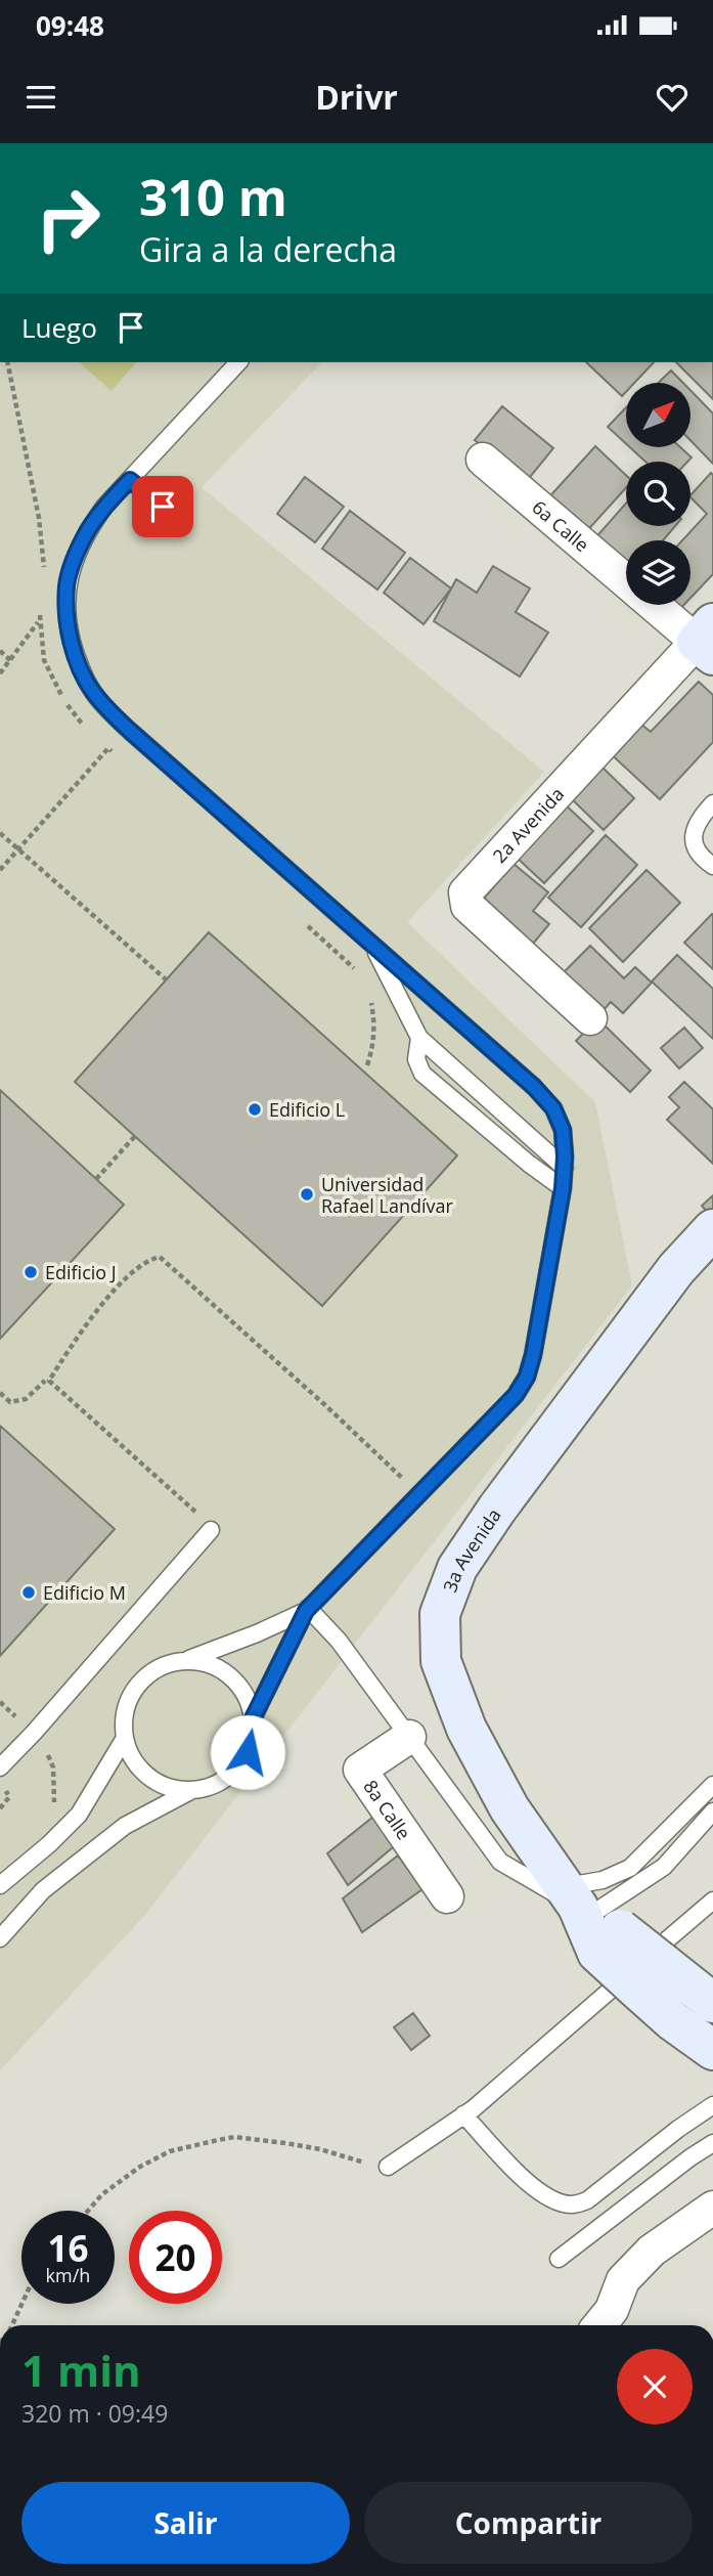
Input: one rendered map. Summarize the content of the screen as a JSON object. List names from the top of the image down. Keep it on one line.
{"streets":{"street":["6a Calle","2a Avenida","3a Avenida","8a Calle"]},"crossings":[["6a Calle","2a Avenida"]],"places":["Edificio L","Universidad Rafael Landívar","Edificio J","Edificio M"],"north":"top right","page":{"status":"09:48","header":"Drivr","turn":["310 m","Gira a la derecha"],"then":"Luego","speed":"16 km/h","limit":"20","heading":["1 min","320 m · 09:49"],"buttons":["Salir","Compartir"]}}
